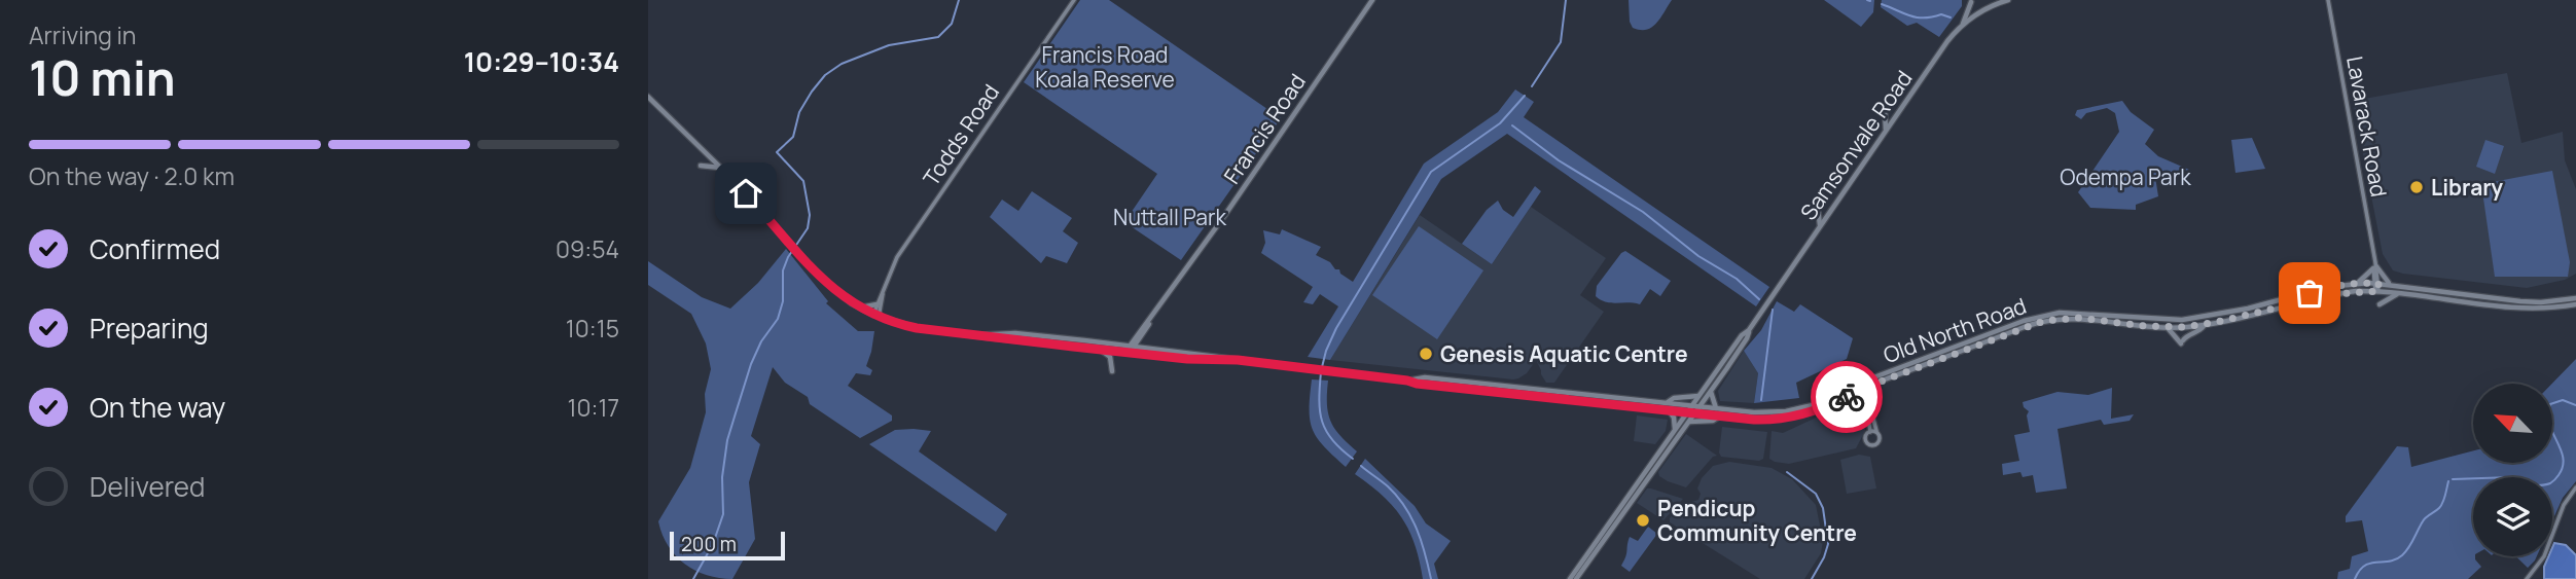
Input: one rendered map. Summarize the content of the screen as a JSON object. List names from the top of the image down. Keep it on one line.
{"streets":{"main road":["Francis Road","Samsonvale Road","Old North Road"],"street":["Lavarack Road","Todds Road"]},"crossings":[["Lavarack Road","Old North Road"],["Samsonvale Road","Old North Road"]],"parks":["Francis Road Koala Reserve","Odempa Park","Nuttall Park"],"places":["Library","Genesis Aquatic Centre","Pendicup Community Centre"],"scale_bar":"200 m","north":"top left","page":{"heading":["10 min","Arriving in","10:29–10:34"],"bar":"On the way · 2.0 km","list":[["Confirmed","09:54"],["Preparing","10:15"],["On the way","10:17"],"Delivered"],"scale":"200 m"}}
